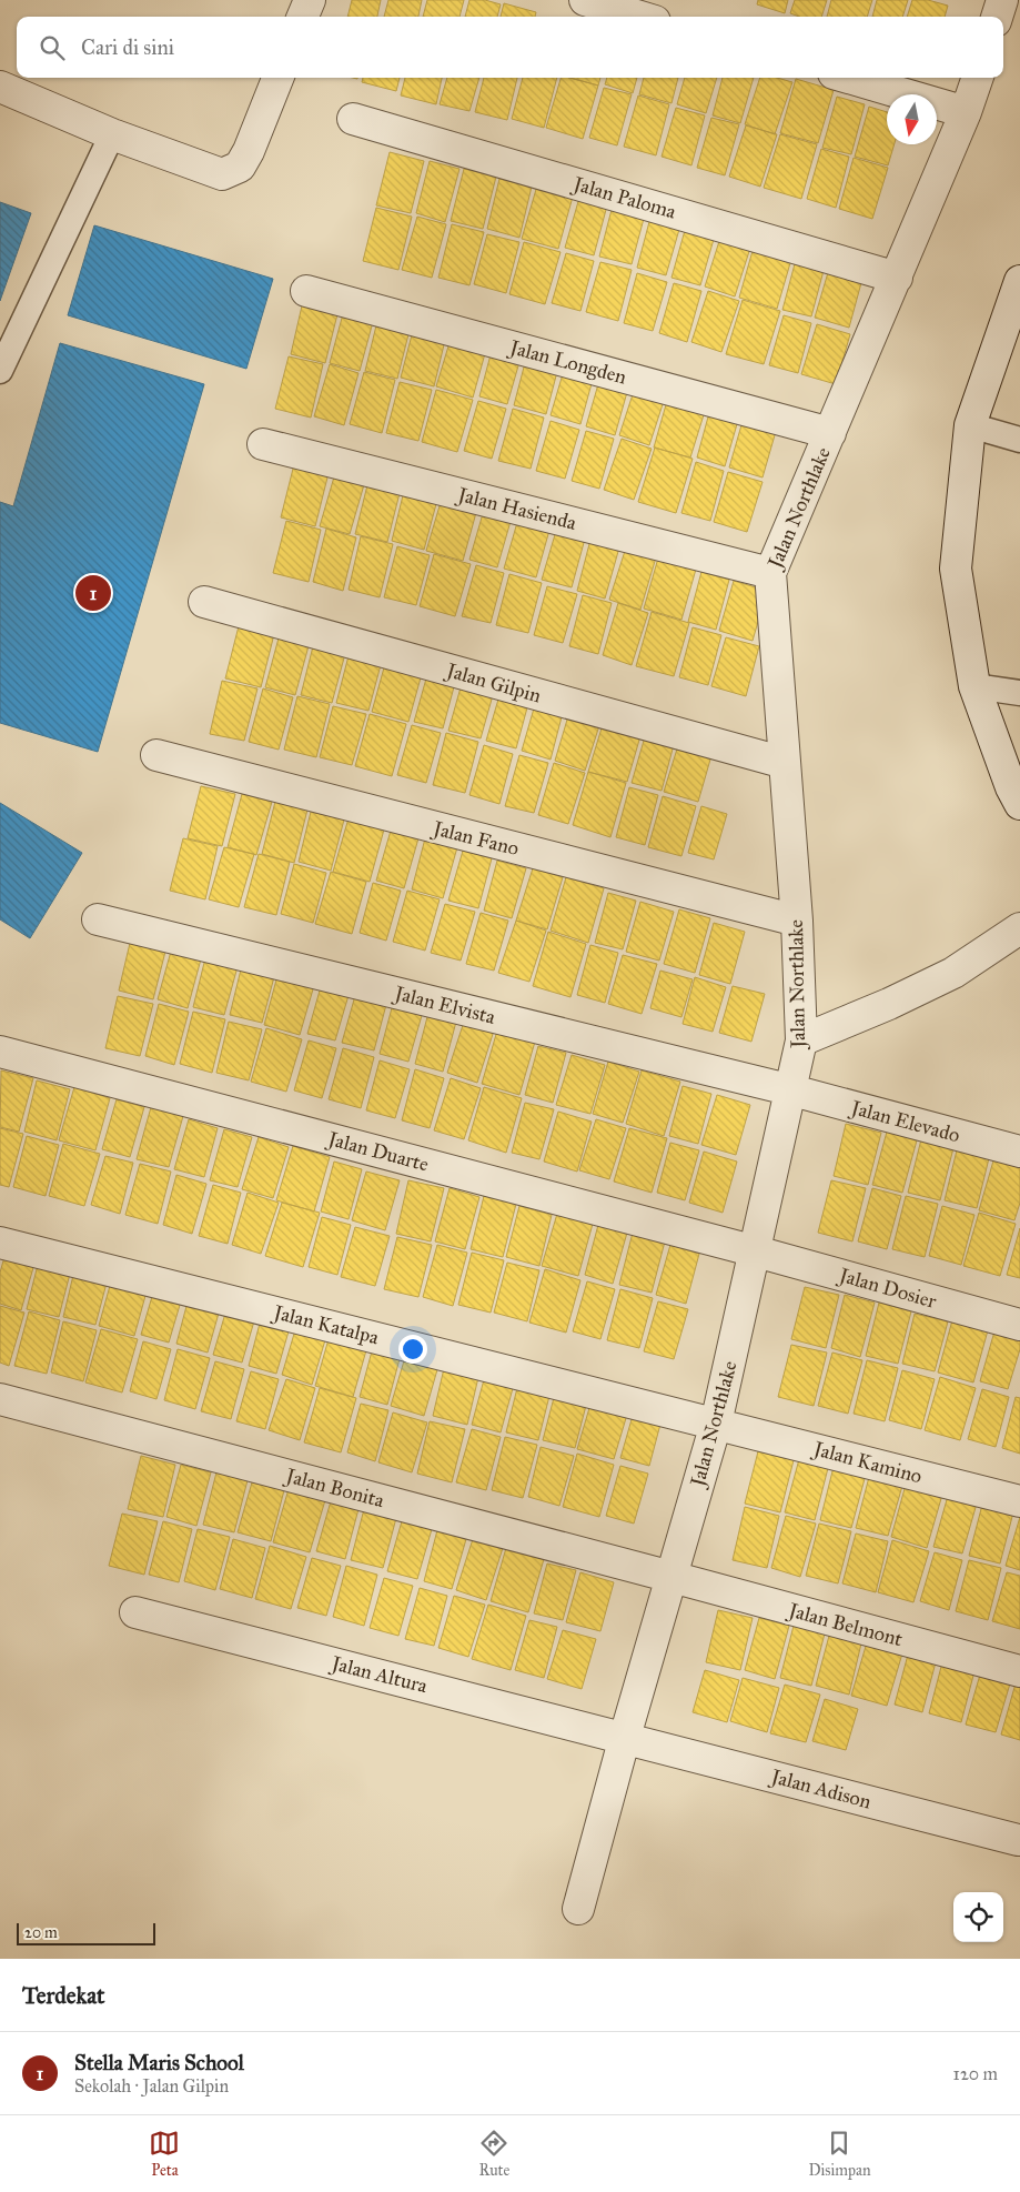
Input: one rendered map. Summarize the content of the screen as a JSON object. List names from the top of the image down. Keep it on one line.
{"streets":{"street":["Jalan Paloma","Jalan Longden","Jalan Northlake","Jalan Hasienda","Jalan Gilpin","Jalan Fano","Jalan Elvista","Jalan Elevado","Jalan Duarte","Jalan Dosier","Jalan Katalpa","Jalan Kamino","Jalan Bonita","Jalan Belmont","Jalan Altura","Jalan Adison"]},"crossings":[["Jalan Paloma","Jalan Northlake"],["Jalan Longden","Jalan Northlake"],["Jalan Northlake","Jalan Hasienda"],["Jalan Northlake","Jalan Gilpin"],["Jalan Northlake","Jalan Fano"],["Jalan Northlake","Jalan Elvista"],["Jalan Northlake","Jalan Elevado"],["Jalan Northlake","Jalan Duarte"],["Jalan Northlake","Jalan Dosier"],["Jalan Northlake","Jalan Katalpa"],["Jalan Northlake","Jalan Kamino"],["Jalan Northlake","Jalan Bonita"],["Jalan Northlake","Jalan Belmont"],["Jalan Northlake","Jalan Altura"],["Jalan Northlake","Jalan Adison"],["Jalan Elvista","Jalan Elevado"],["Jalan Duarte","Jalan Dosier"],["Jalan Katalpa","Jalan Kamino"],["Jalan Bonita","Jalan Belmont"],["Jalan Altura","Jalan Adison"]],"scale_bar":"20 m","north":"bottom","page":{"search":"Cari di sini","pins":"1","scale":"20 m","heading":"Terdekat","list":[{"mark":"1","name":"Stella Maris School","note":"Sekolah · Jalan Gilpin","value":"120 m"}],"nav":["Peta","Rute","Disimpan"]}}
